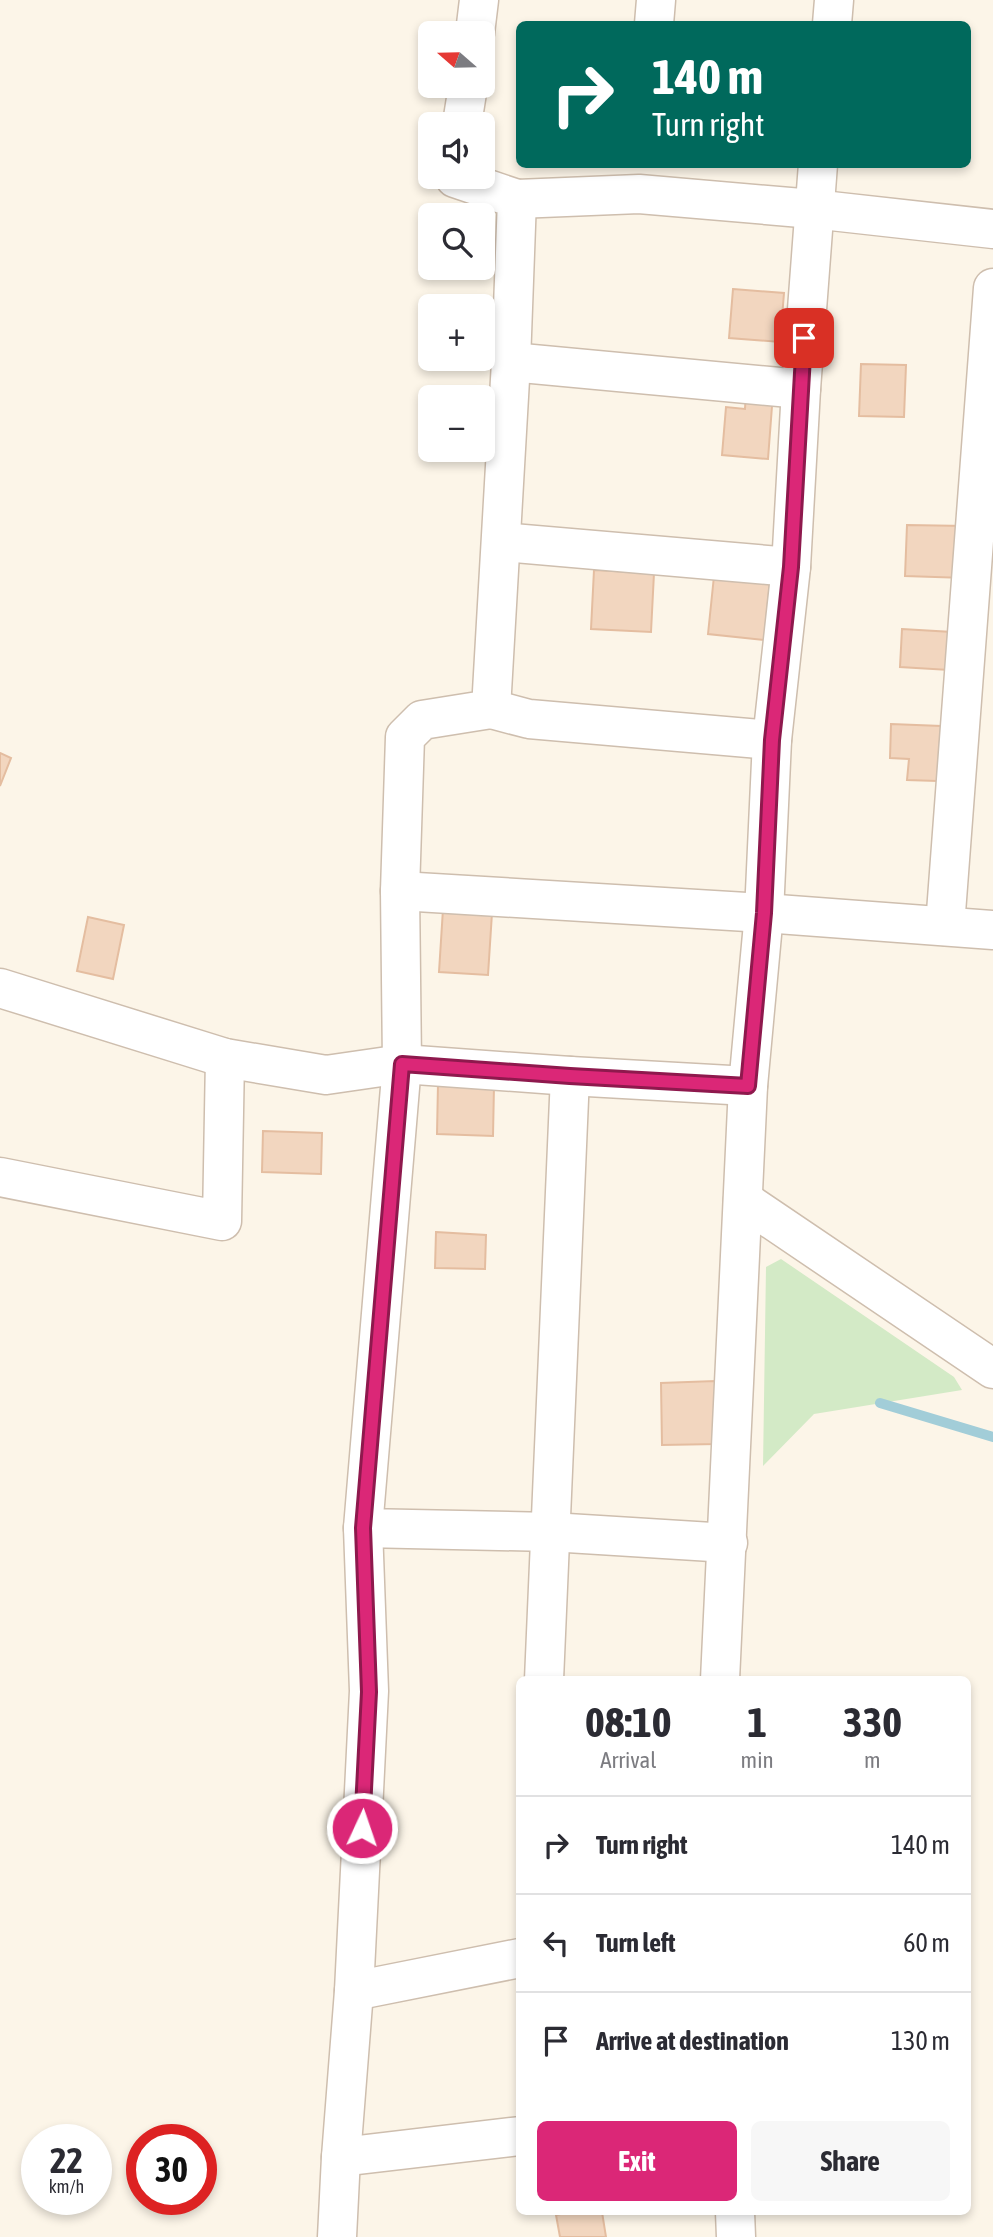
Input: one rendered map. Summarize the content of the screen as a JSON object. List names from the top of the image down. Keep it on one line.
{"north":"left","page":{"map_buttons":["+","−"],"turn":["140 m","Turn right"],"eta":["08:10","Arrival","1","min","330","m"],"list":[{"name":"Turn right","value":"140 m"},{"name":"Turn left","value":"60 m"},{"name":"Arrive at destination","value":"130 m"}],"buttons":["Exit","Share"],"speed":"22 km/h","limit":"30"}}
